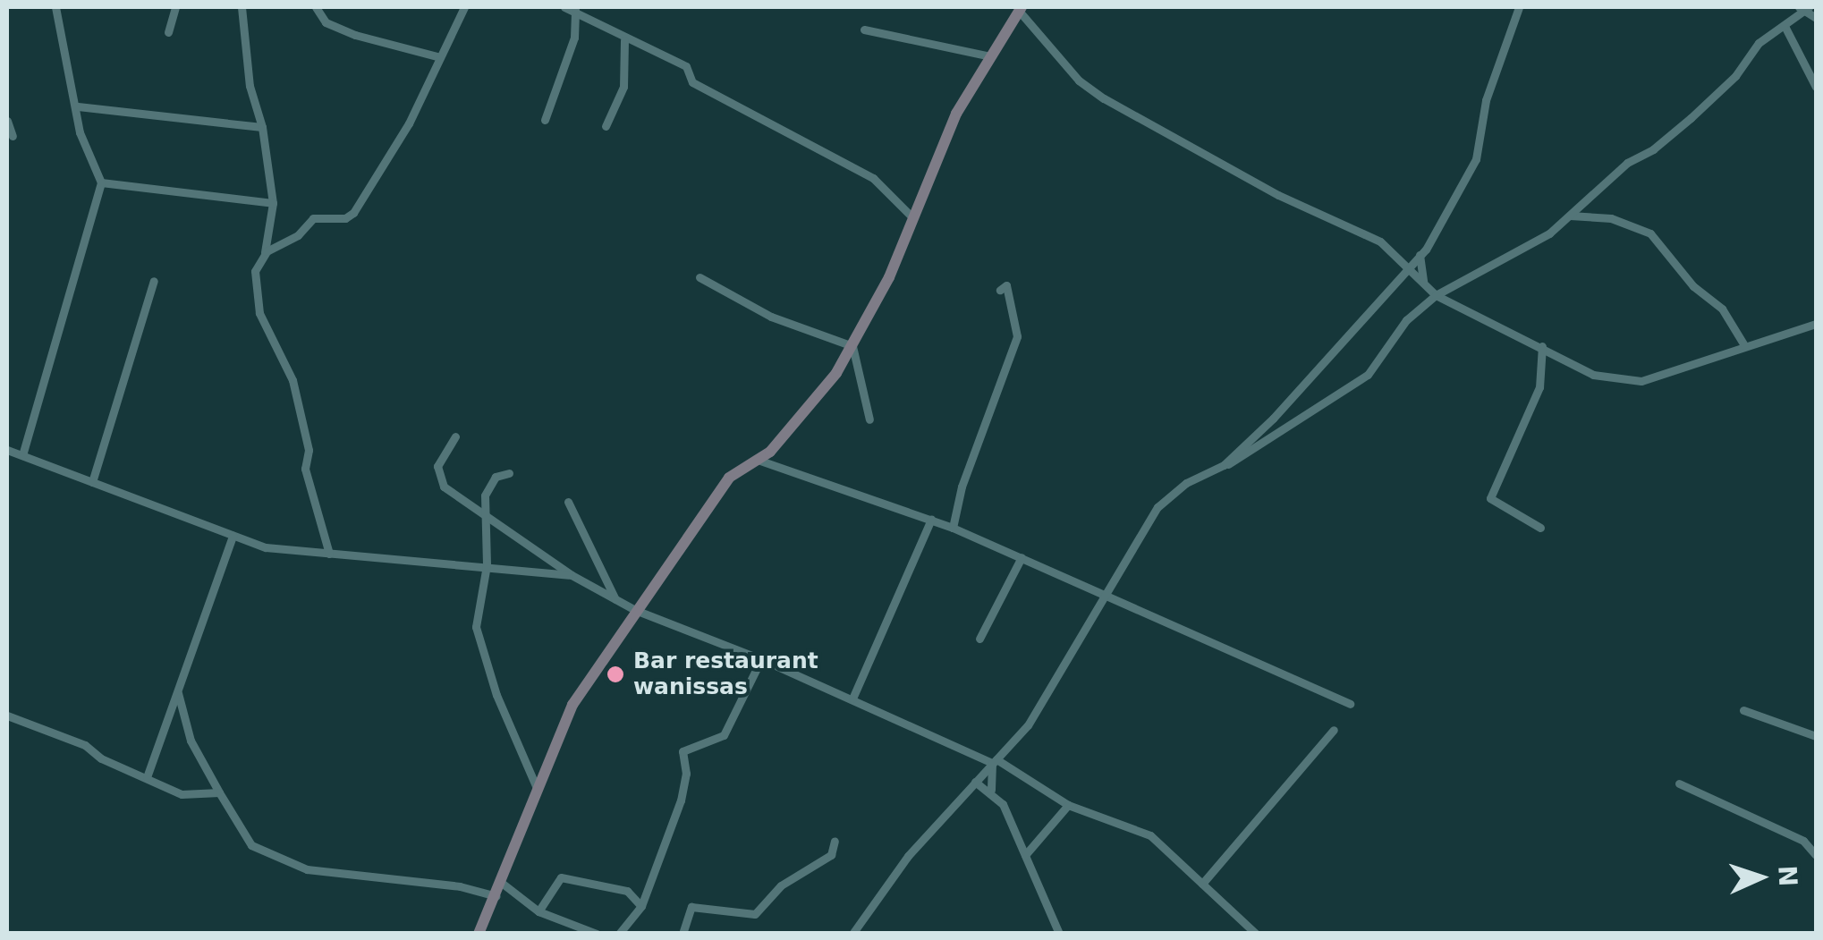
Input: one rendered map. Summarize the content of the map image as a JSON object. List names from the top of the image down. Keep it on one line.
{"places":["Bar restaurant wanissas"],"north":"right"}
